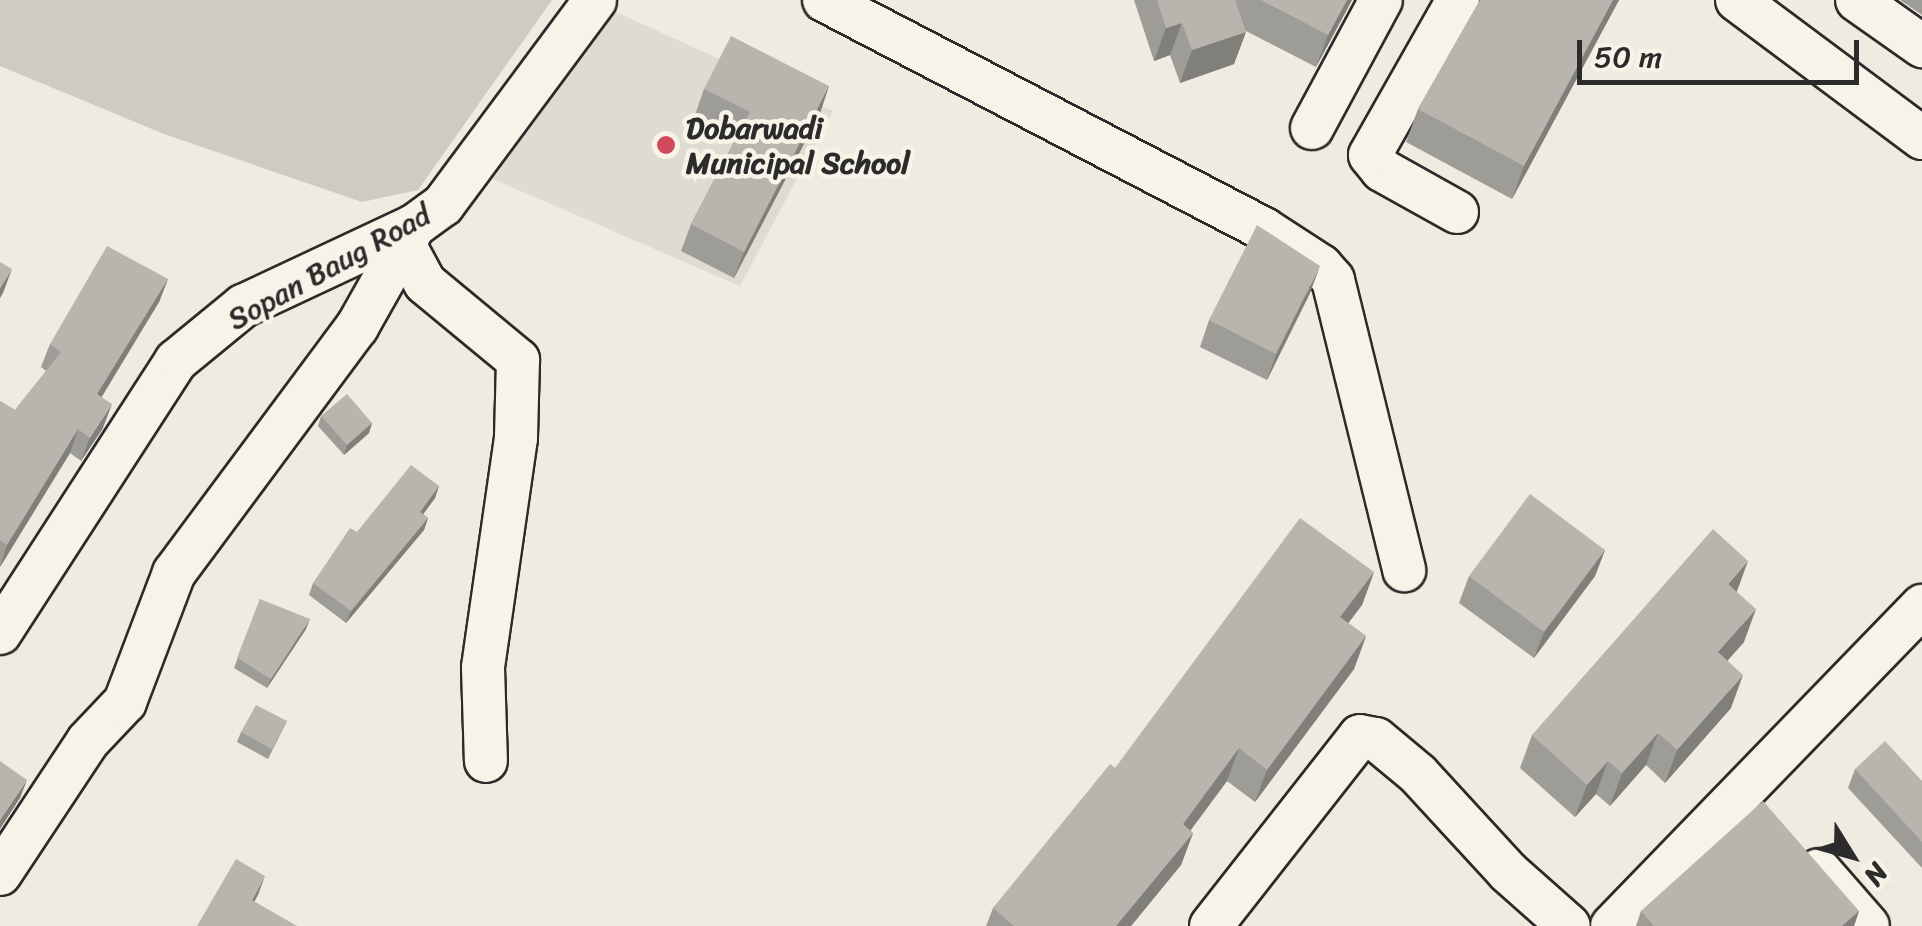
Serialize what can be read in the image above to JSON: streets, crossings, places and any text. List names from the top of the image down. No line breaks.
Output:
{"streets":{"street":["Sopan Baug Road"]},"places":["Dobarwadi Municipal School"],"scale_bar":"50 m","north":"bottom right"}
